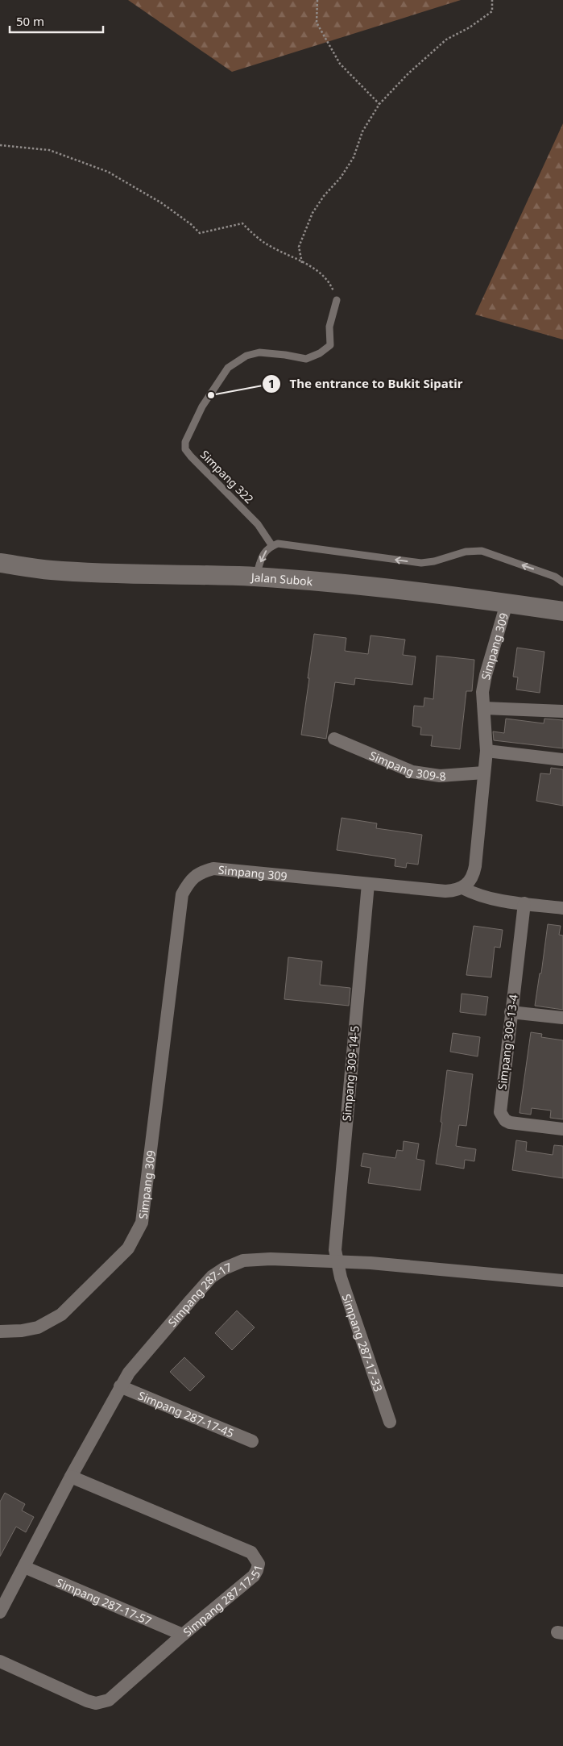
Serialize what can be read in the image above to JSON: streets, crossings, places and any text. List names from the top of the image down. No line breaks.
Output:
{"streets":{"main road":["Jalan Subok"],"street":["Simpang 309","Simpang 309-8","Simpang 309-13-4","Simpang 309-14-5","Simpang 287-17","Simpang 287-17-33","Simpang 287-17-45","Simpang 287-17-51","Simpang 287-17-57"],"lane":["Simpang 322"]},"crossings":[["Jalan Subok","Simpang 309"],["Simpang 309","Simpang 309-8"],["Simpang 309","Simpang 309-14-5"],["Simpang 309-14-5","Simpang 287-17"],["Simpang 309-14-5","Simpang 287-17-33"],["Simpang 287-17","Simpang 287-17-33"],["Simpang 287-17","Simpang 287-17-45"],["Simpang 287-17","Simpang 287-17-51"],["Simpang 287-17","Simpang 287-17-57"],["Simpang 287-17-51","Simpang 287-17-57"]],"places":["The entrance to Bukit Sipatir"],"scale_bar":"50 m"}
